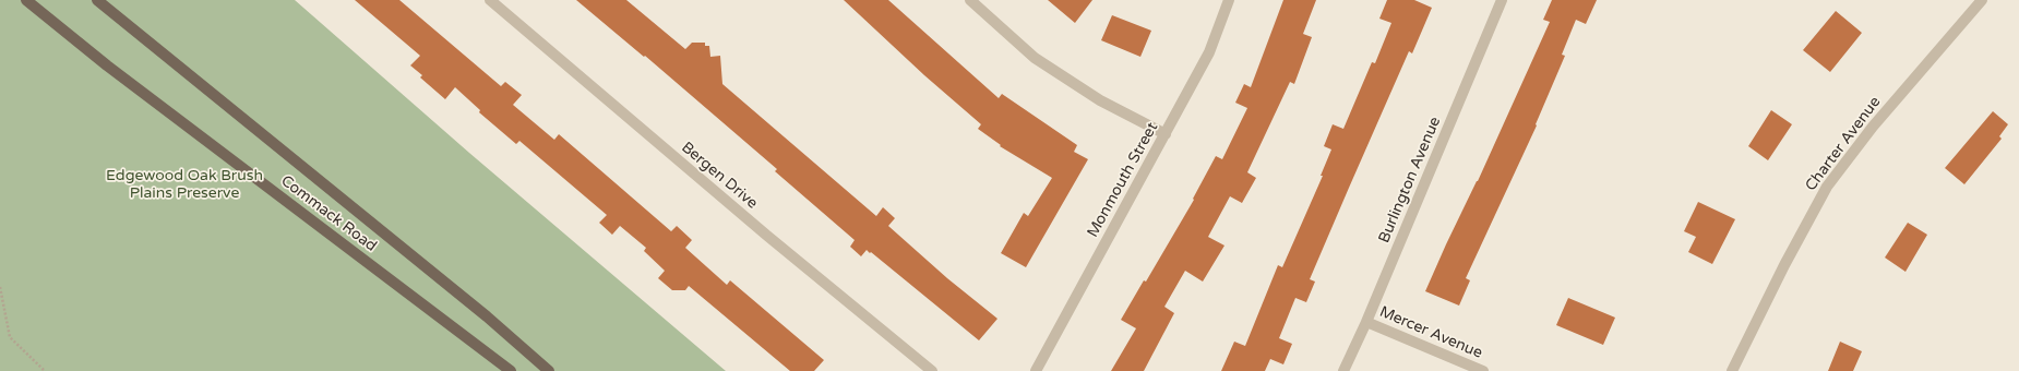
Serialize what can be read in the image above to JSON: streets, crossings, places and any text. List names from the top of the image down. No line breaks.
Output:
{"streets":{"main road":["Commack Road"],"street":["Charter Avenue","Bergen Drive","Monmouth Street","Burlington Avenue","Mercer Avenue"]},"crossings":[["Burlington Avenue","Mercer Avenue"]],"parks":["Edgewood Oak Brush Plains Preserve"]}
